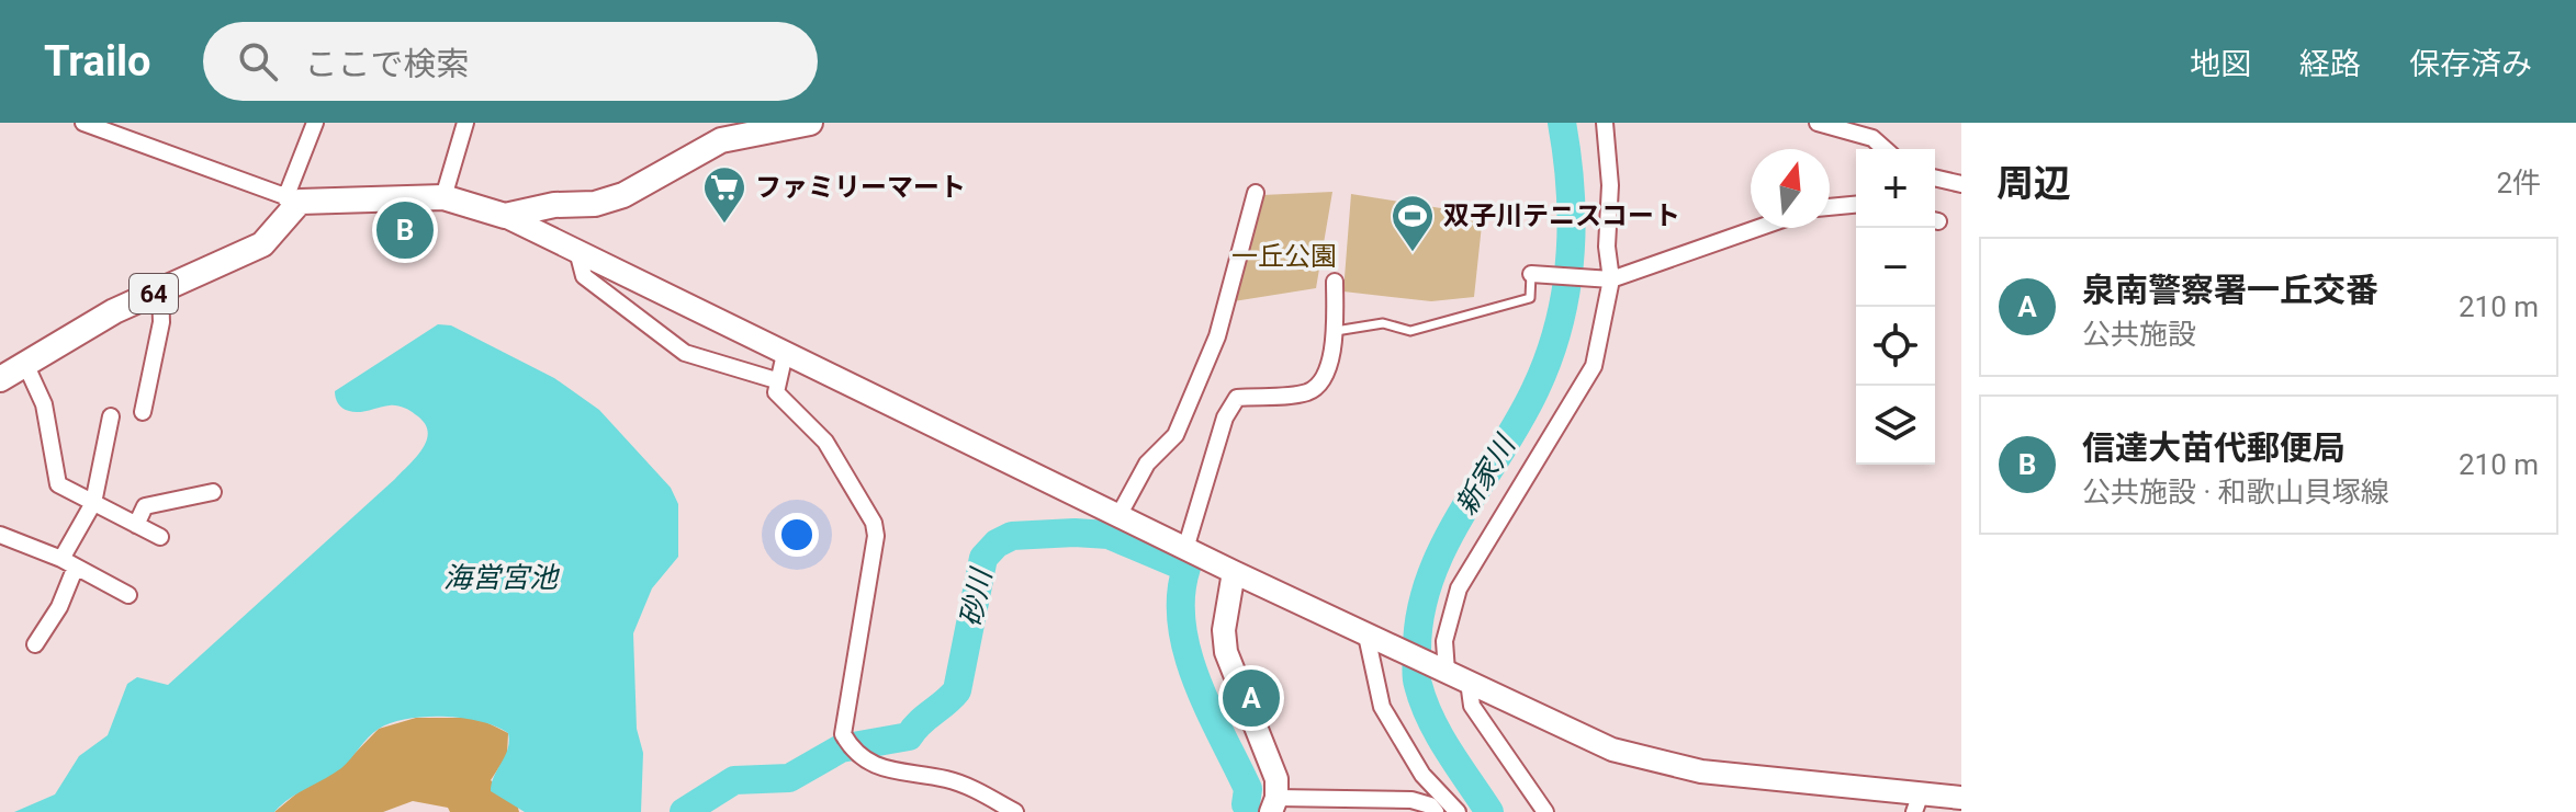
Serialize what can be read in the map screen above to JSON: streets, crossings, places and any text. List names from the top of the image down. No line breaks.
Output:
{"streets":{"main road":["64"]},"water":["新家川","海営宮池","砂川"],"parks":["一丘公園"],"places":{"supermarket":["ファミリーマート"],"sports":["双子川テニスコート"]},"north":"top","page":{"header":"Trailo","search":"ここで検索","nav":["地図","経路","保存済み"],"heading":["周辺","2件"],"map_buttons":["+","−"],"pins":["B","A"],"list":[{"mark":"A","name":"泉南警察署一丘交番","note":"公共施設","value":"210 m"},{"mark":"B","name":"信達大苗代郵便局","note":"公共施設 · 和歌山貝塚線","value":"210 m"}]}}
